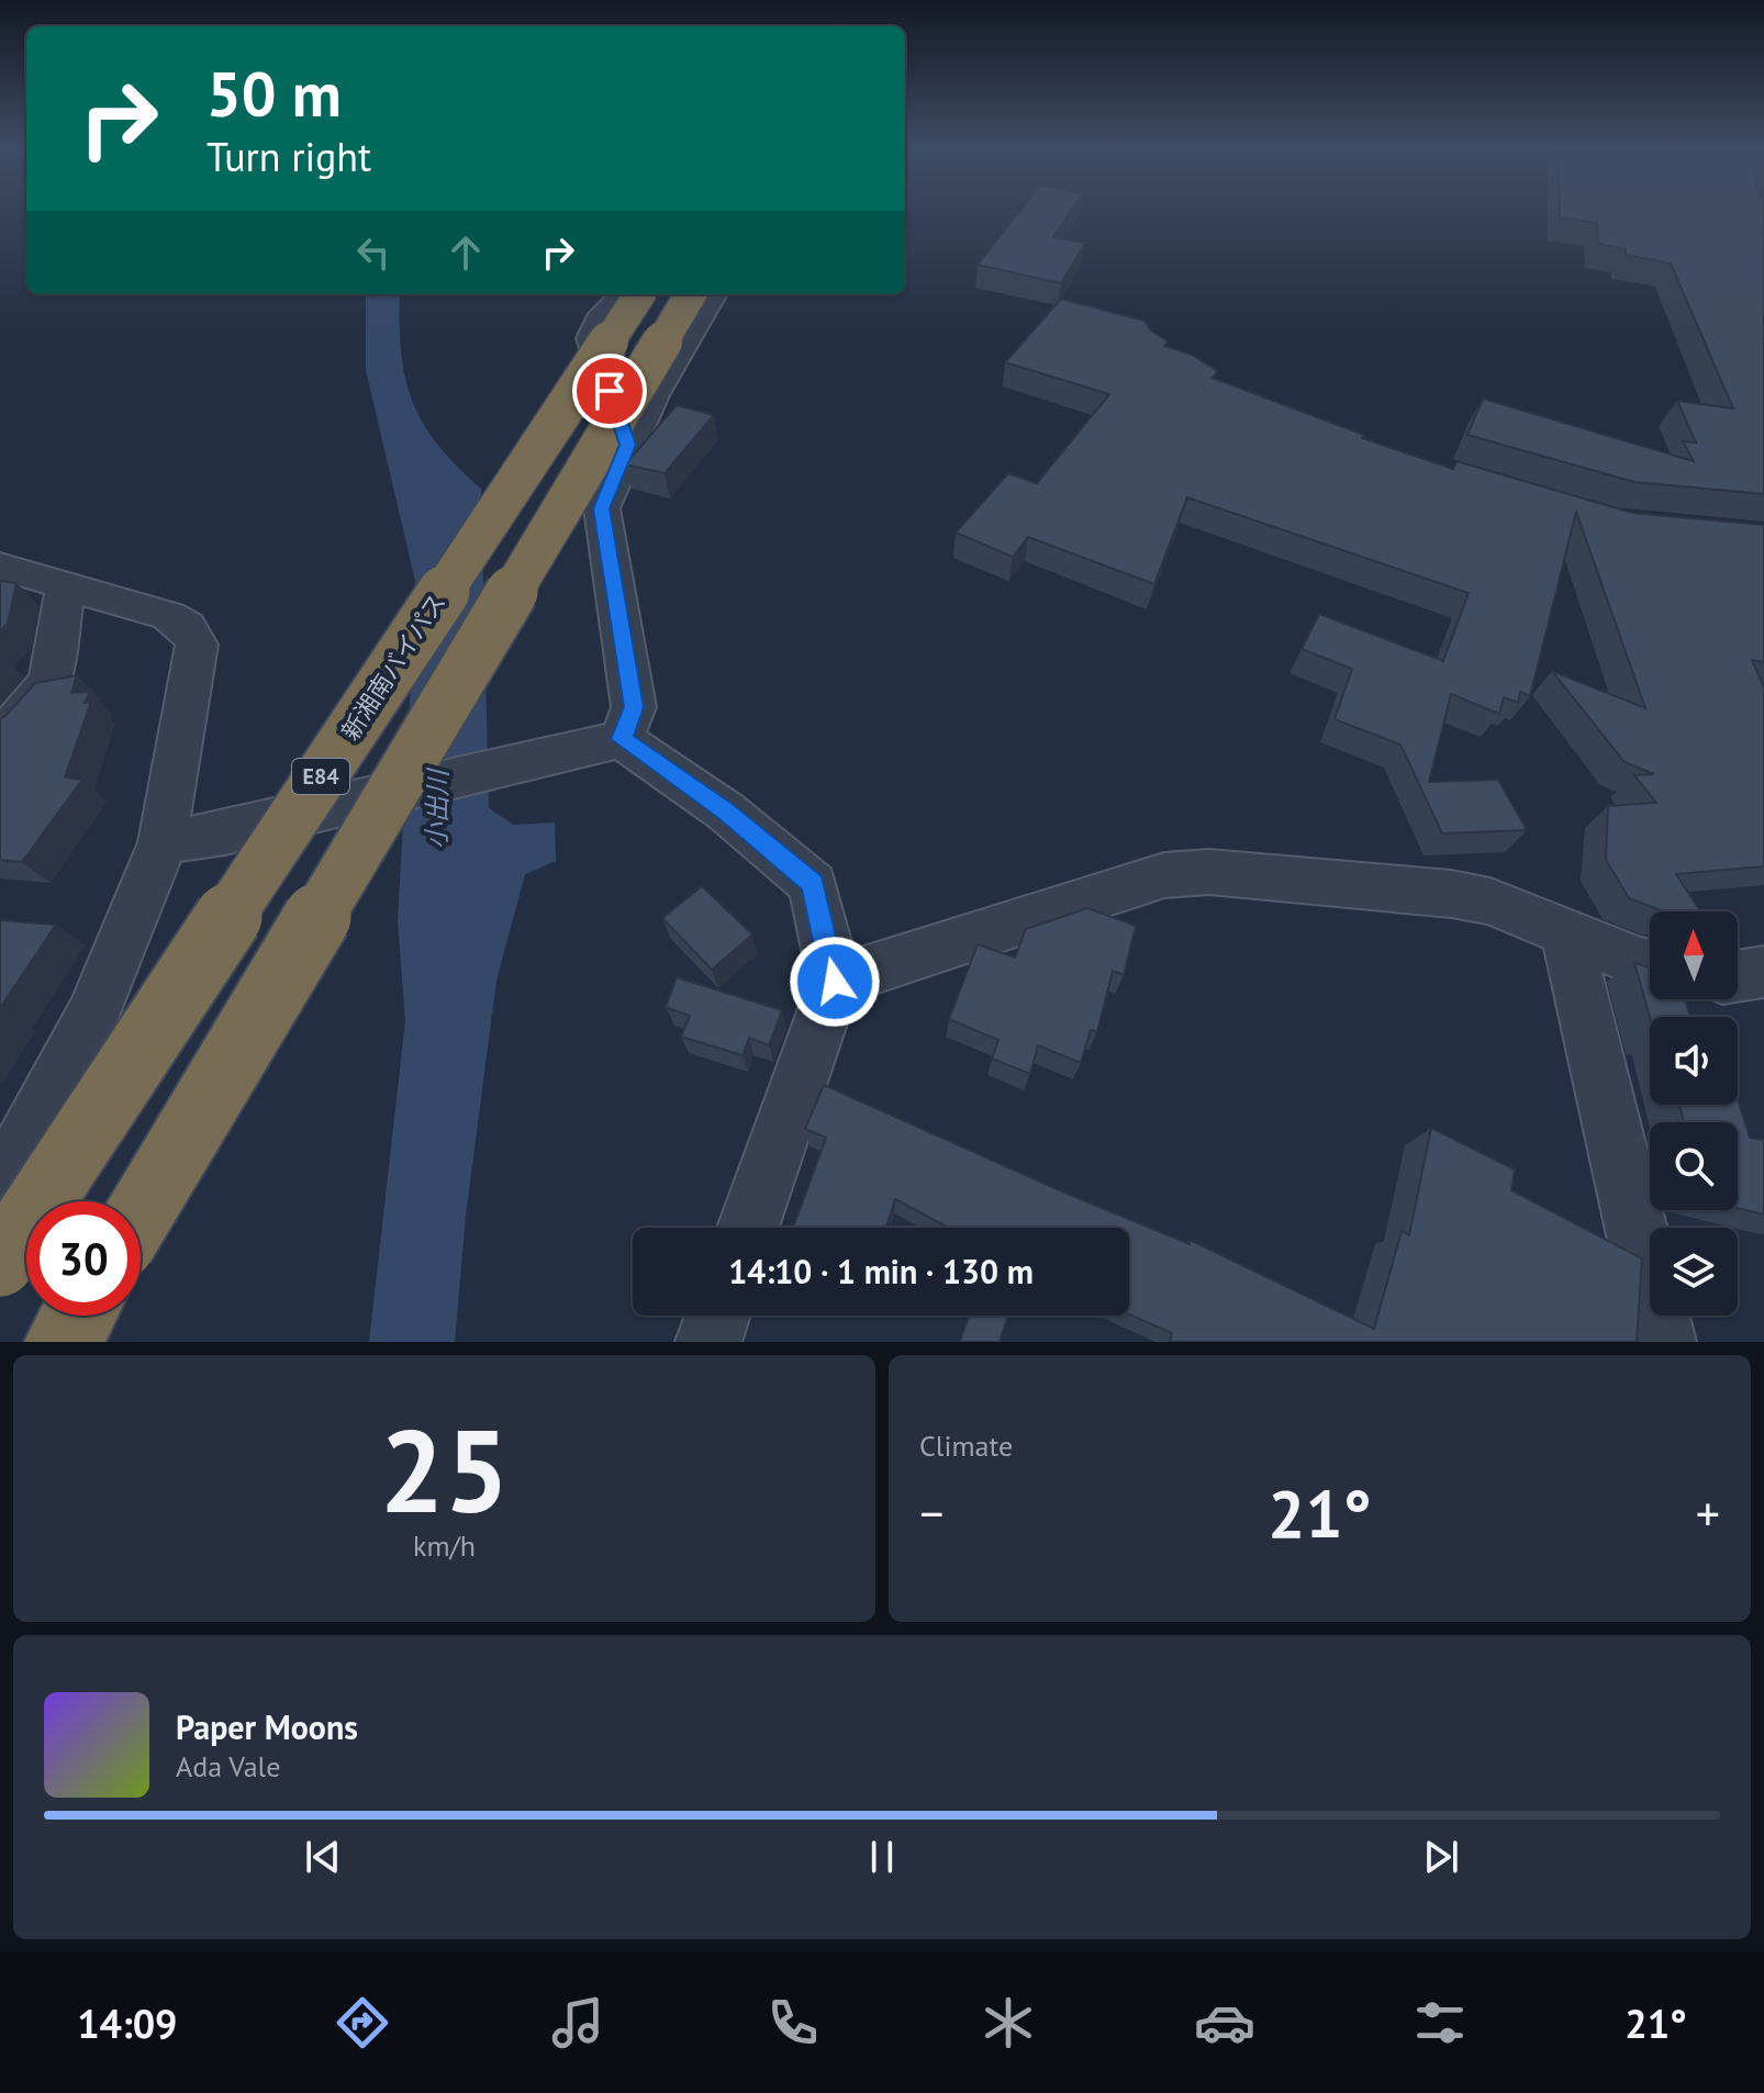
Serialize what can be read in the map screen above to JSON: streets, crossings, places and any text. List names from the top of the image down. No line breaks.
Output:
{"streets":{"highway":["新湘南バイパス","E84"]},"water":["小出川"],"north":"top","page":{"turn":["50 m","Turn right"],"limit":"30","trip":"14:10 · 1 min · 130 m","tile":[["25","km/h"],"Climate"],"heat":["−","21°","+"],"song":["Paper Moons","Ada Vale"],"tabs":["14:09","21°"]}}
